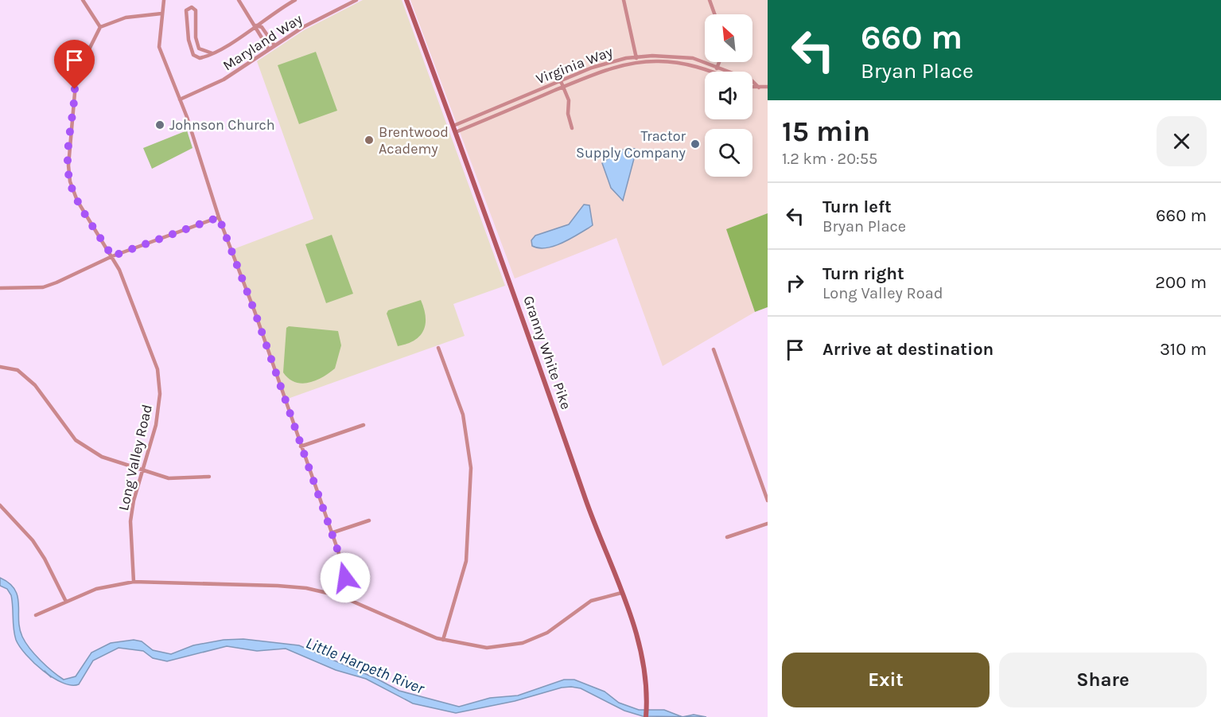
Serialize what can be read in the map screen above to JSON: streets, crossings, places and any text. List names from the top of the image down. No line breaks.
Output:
{"streets":{"main road":["Granny White Pike"],"street":["Maryland Way","Virginia Way","Long Valley Road"]},"crossings":[["Virginia Way","Granny White Pike"]],"water":["Little Harpeth River"],"places":["Johnson Church","Brentwood Academy","Tractor Supply Company"],"north":"top left","page":{"turn":["660 m","Bryan Place"],"heading":["15 min","1.2 km · 20:55"],"list":[{"name":"Turn left","note":"Bryan Place","value":"660 m"},{"name":"Turn right","note":"Long Valley Road","value":"200 m"},{"name":"Arrive at destination","value":"310 m"}],"buttons":["Exit","Share"]}}
